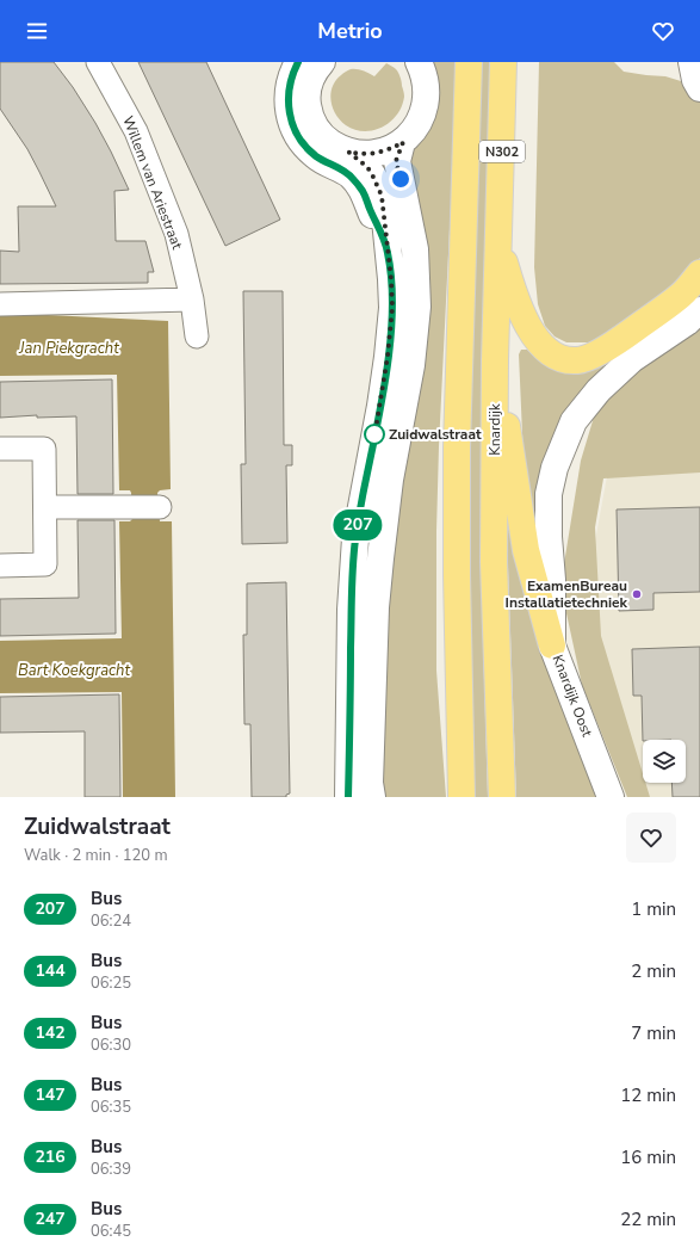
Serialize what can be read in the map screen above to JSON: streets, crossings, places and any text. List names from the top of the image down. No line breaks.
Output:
{"streets":{"main road":["N302","Knardijk"],"street":["Willem van Ariestraat","Knardijk Oost"]},"crossings":[["N302","Knardijk"],["N302","Knardijk Oost"]],"water":["Jan Piekgracht","Bart Koekgracht"],"places":["Zuidwalstraat","ExamenBureau Installatietechniek"],"lines":["bus line 207"],"page":{"header":"Metrio","on_map":"207","heading":["Zuidwalstraat","Walk · 2 min · 120 m"],"list":[{"mark":"207","name":"Bus","note":"06:24","value":"1 min"},{"mark":"144","name":"Bus","note":"06:25","value":"2 min"},{"mark":"142","name":"Bus","note":"06:30","value":"7 min"},{"mark":"147","name":"Bus","note":"06:35","value":"12 min"},{"mark":"216","name":"Bus","note":"06:39","value":"16 min"},{"mark":"247","name":"Bus","note":"06:45","value":"22 min"}]}}
